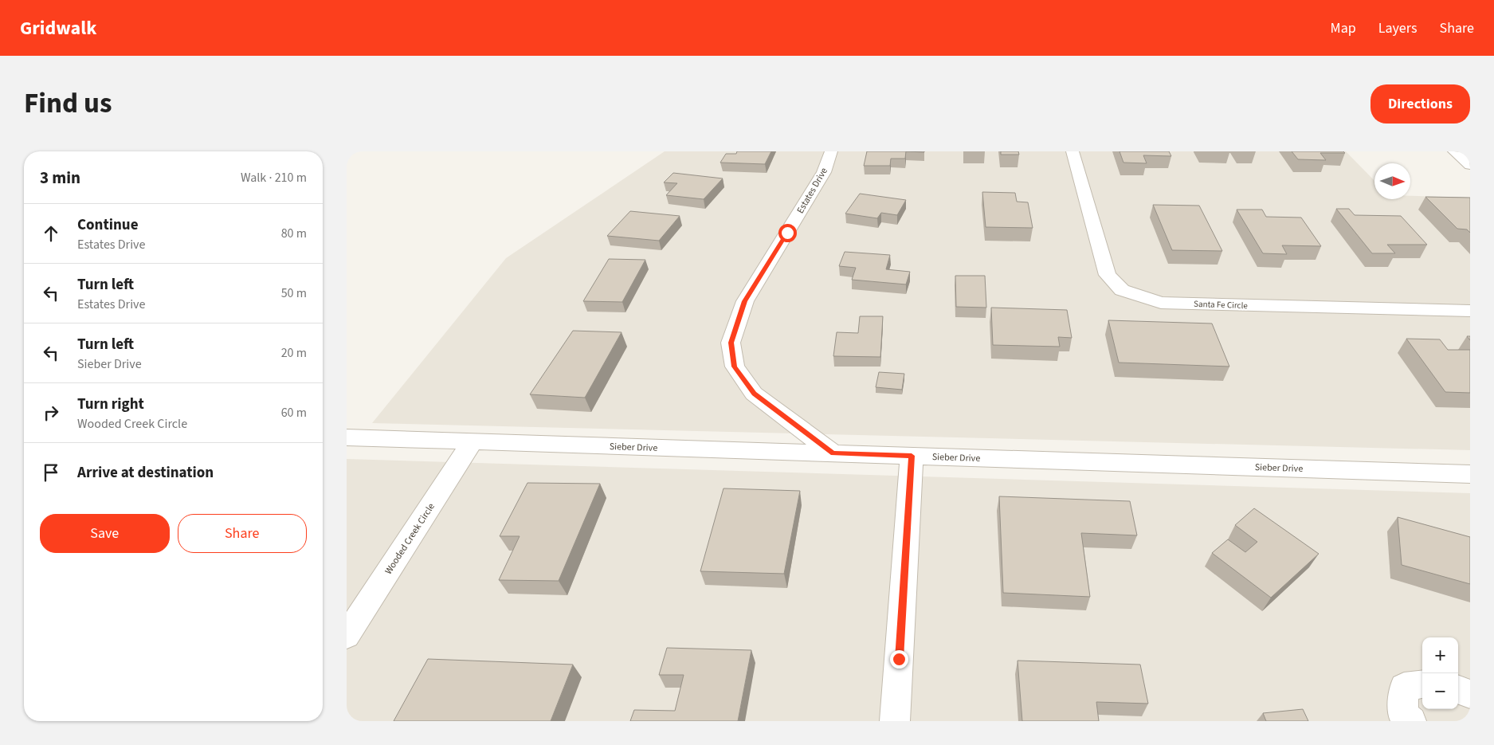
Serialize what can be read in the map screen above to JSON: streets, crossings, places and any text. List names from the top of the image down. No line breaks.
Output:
{"streets":{"street":["Estates Drive","Santa Fe Circle","Sieber Drive","Wooded Creek Circle"]},"crossings":[["Estates Drive","Sieber Drive"],["Sieber Drive","Wooded Creek Circle"]],"north":"right","page":{"header":"Gridwalk","nav":["Map","Layers","Share"],"title":"Find us","buttons":["Directions",["Save","Share"]],"heading":["3 min","Walk · 210 m"],"list":[["Continue","Estates Drive","80 m"],["Turn left","Estates Drive","50 m"],["Turn left","Sieber Drive","20 m"],["Turn right","Wooded Creek Circle","60 m"],"Arrive at destination"],"map_buttons":["+","−"]}}
